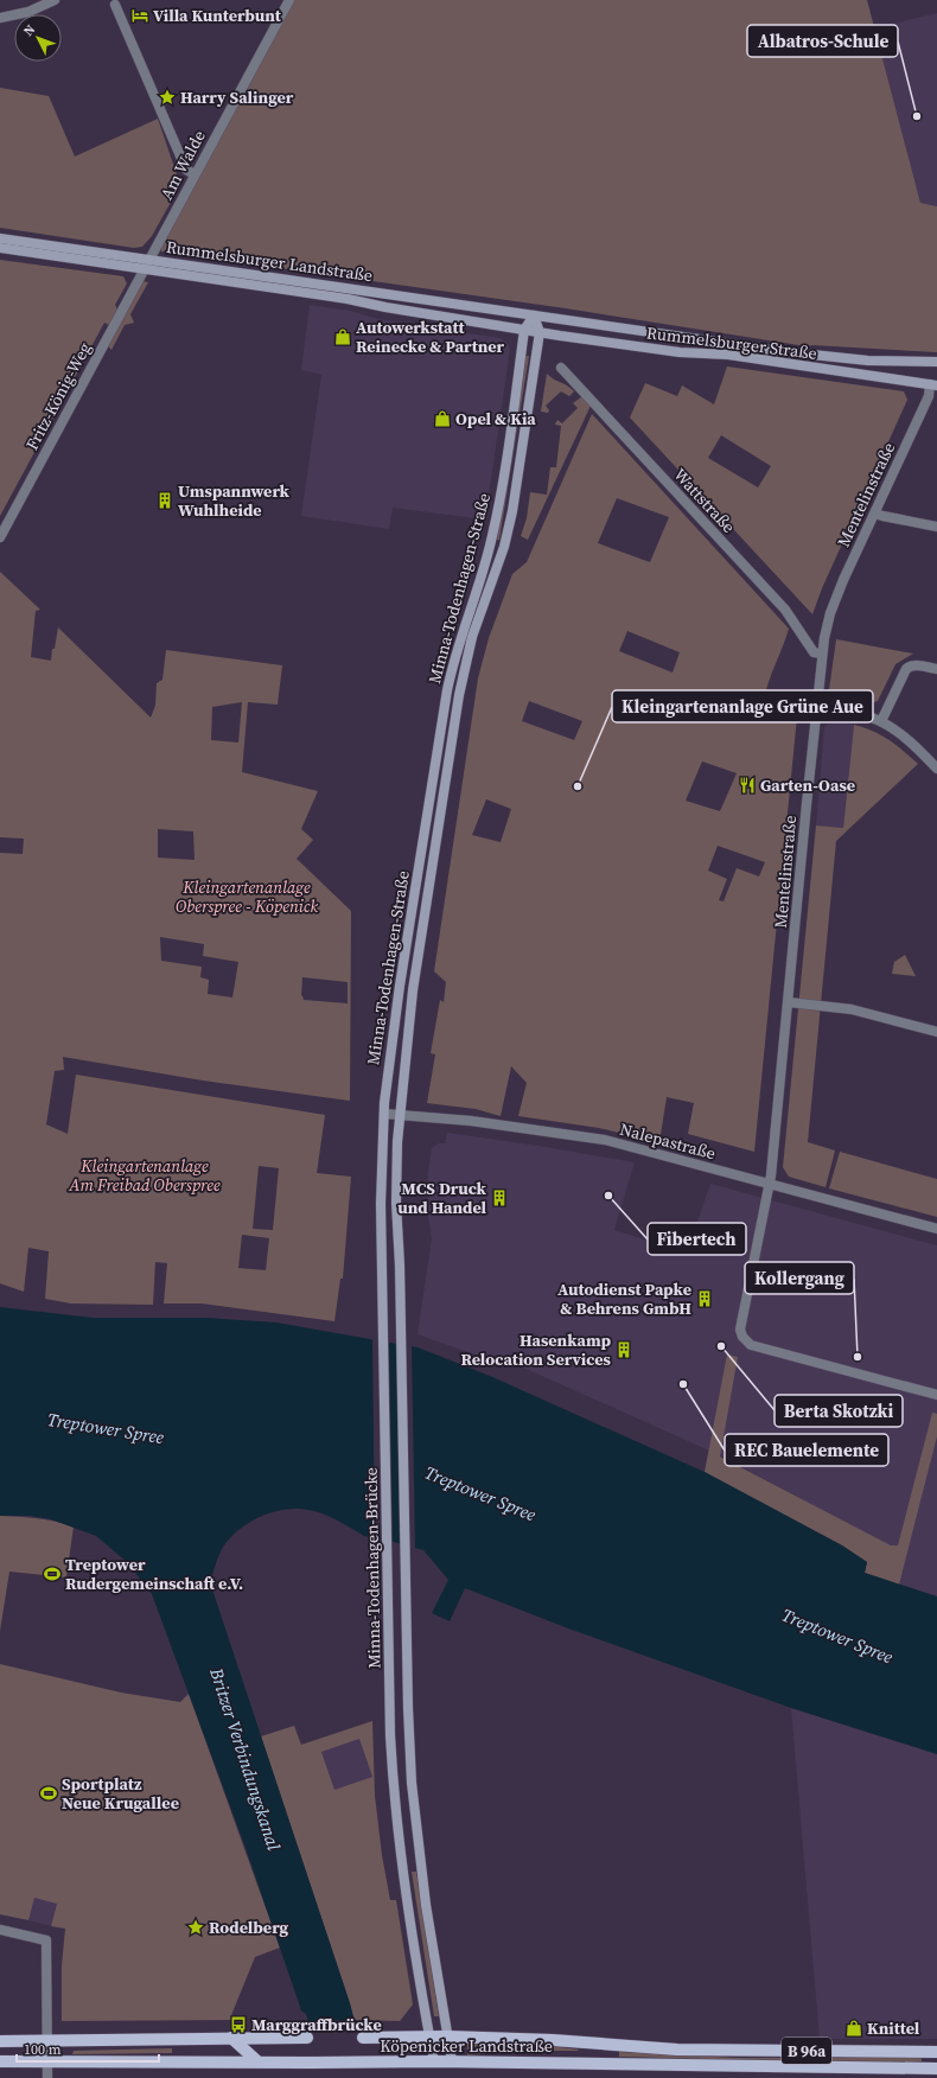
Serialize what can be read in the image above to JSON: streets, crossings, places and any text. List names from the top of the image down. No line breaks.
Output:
{"streets":{"main road":["Rummelsburger Landstraße","Rummelsburger Straße","Minna-Todenhagen-Straße","Minna-Todenhagen-Brücke","Köpenicker Landstraße","B 96a"],"street":["Am Walde","Fritz-König-Weg","Mentelinstraße","Wattstraße","Nalepastraße"]},"crossings":[["Am Walde","Rummelsburger Landstraße"],["Am Walde","Fritz-König-Weg"],["Rummelsburger Landstraße","Rummelsburger Straße"],["Rummelsburger Landstraße","Fritz-König-Weg"],["Rummelsburger Landstraße","Minna-Todenhagen-Straße"],["Rummelsburger Straße","Mentelinstraße"],["Rummelsburger Straße","Minna-Todenhagen-Straße"],["Mentelinstraße","Wattstraße"],["Mentelinstraße","Nalepastraße"],["Minna-Todenhagen-Straße","Nalepastraße"],["Minna-Todenhagen-Straße","Minna-Todenhagen-Brücke"],["Minna-Todenhagen-Brücke","Köpenicker Landstraße"]],"water":["Treptower Spree","Britzer Verbindungskanal"],"parks":["Kleingartenanlage Oberspree - Köpenick","Kleingartenanlage Am Freibad Oberspree"],"places":{"hotel":["Villa Kunterbunt"],"place":["Harry Salinger","Rodelberg"],"other":["Albatros-Schule","Kleingartenanlage Grüne Aue","Fibertech","Berta Skotzki","Kollergang","REC Bauelemente"],"shop":["Autowerkstatt Reinecke & Partner","Opel & Kia","Knittel"],"building":["Umspannwerk Wuhlheide","MCS Druck und Handel","Autodienst Papke & Behrens GmbH","Hasenkamp Relocation Services"],"restaurant":["Garten-Oase"],"sports":["Treptower Rudergemeinschaft e.V.","Sportplatz Neue Krugallee"],"bus stop":["Marggraffbrücke"]},"scale_bar":"100 m","north":"top left"}
